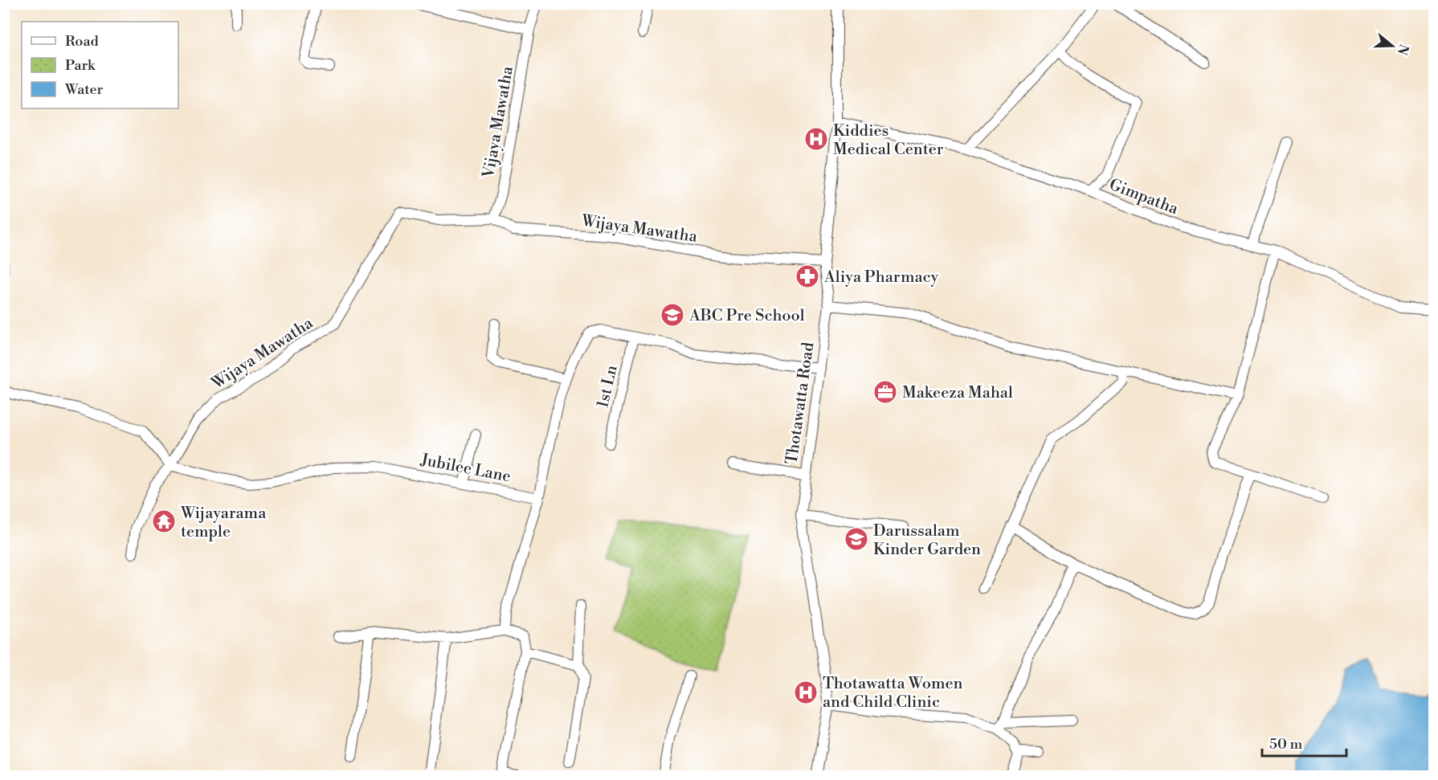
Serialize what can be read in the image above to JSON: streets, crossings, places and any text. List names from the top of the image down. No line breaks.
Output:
{"streets":{"street":["Vijaya Mawatha","Gimpatha","Wijaya Mawatha","1st Ln","Thotawatta Road","Jubilee Lane"]},"crossings":[["Vijaya Mawatha","Wijaya Mawatha"],["Gimpatha","Thotawatta Road"],["Wijaya Mawatha","Thotawatta Road"],["Wijaya Mawatha","Jubilee Lane"]],"places":{"hospital":["Kiddies Medical Center","Thotawatta Women and Child Clinic"],"pharmacy":["Aliya Pharmacy"],"school or university":["ABC Pre School","Darussalam Kinder Garden"],"office":["Makeeza Mahal"],"temple":["Wijayarama temple"]},"legend":["Road","Park","Water"],"scale_bar":"50 m","north":"right"}
